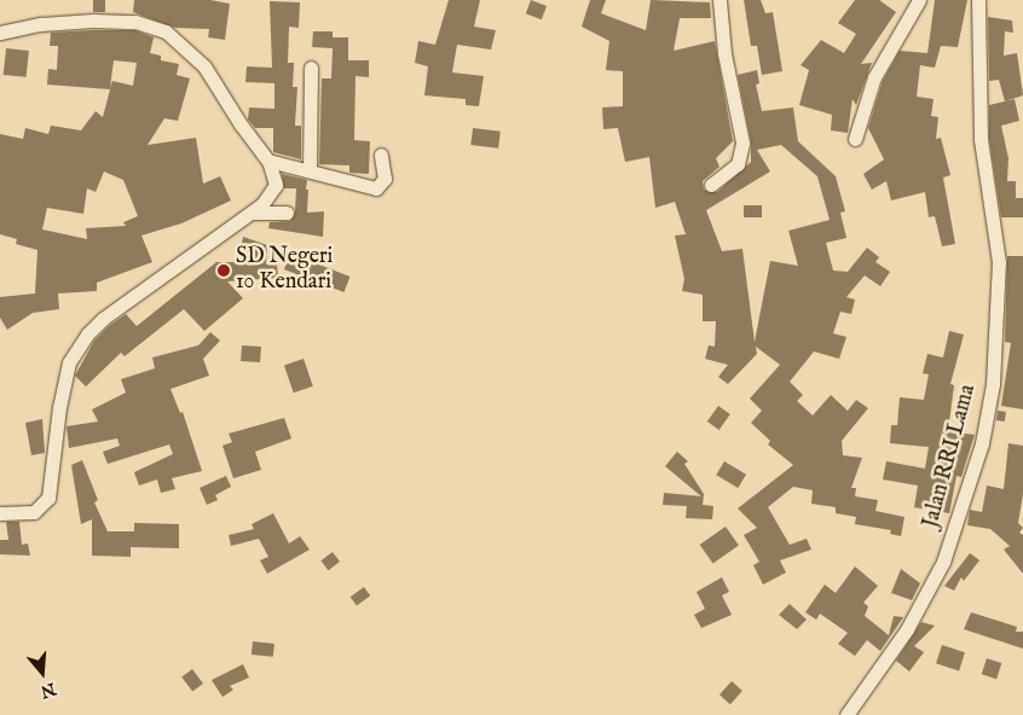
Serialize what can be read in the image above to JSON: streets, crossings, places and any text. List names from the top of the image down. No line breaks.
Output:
{"streets":{"street":["Jalan RRI Lama"]},"places":["SD Negeri 10 Kendari"],"north":"bottom"}
